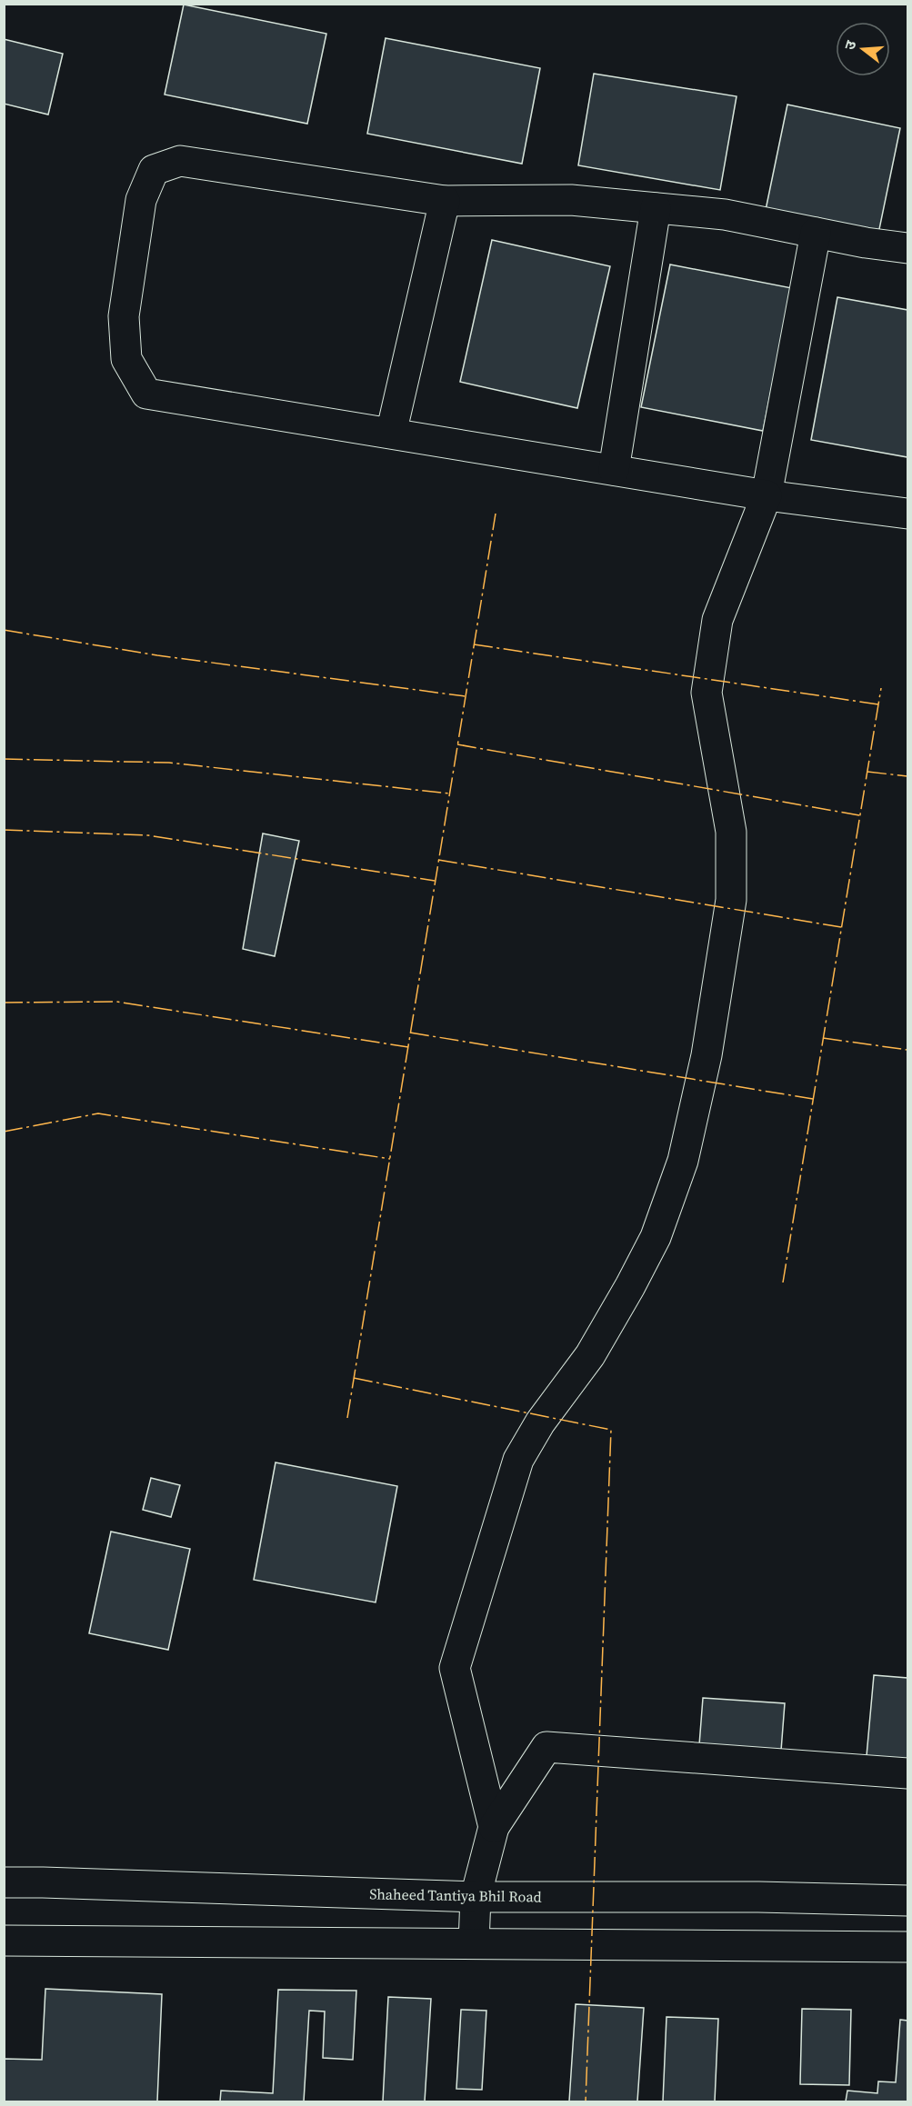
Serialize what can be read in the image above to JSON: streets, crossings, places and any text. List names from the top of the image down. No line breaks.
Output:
{"streets":{"main road":["Shaheed Tantiya Bhil Road"]},"north":"left"}
